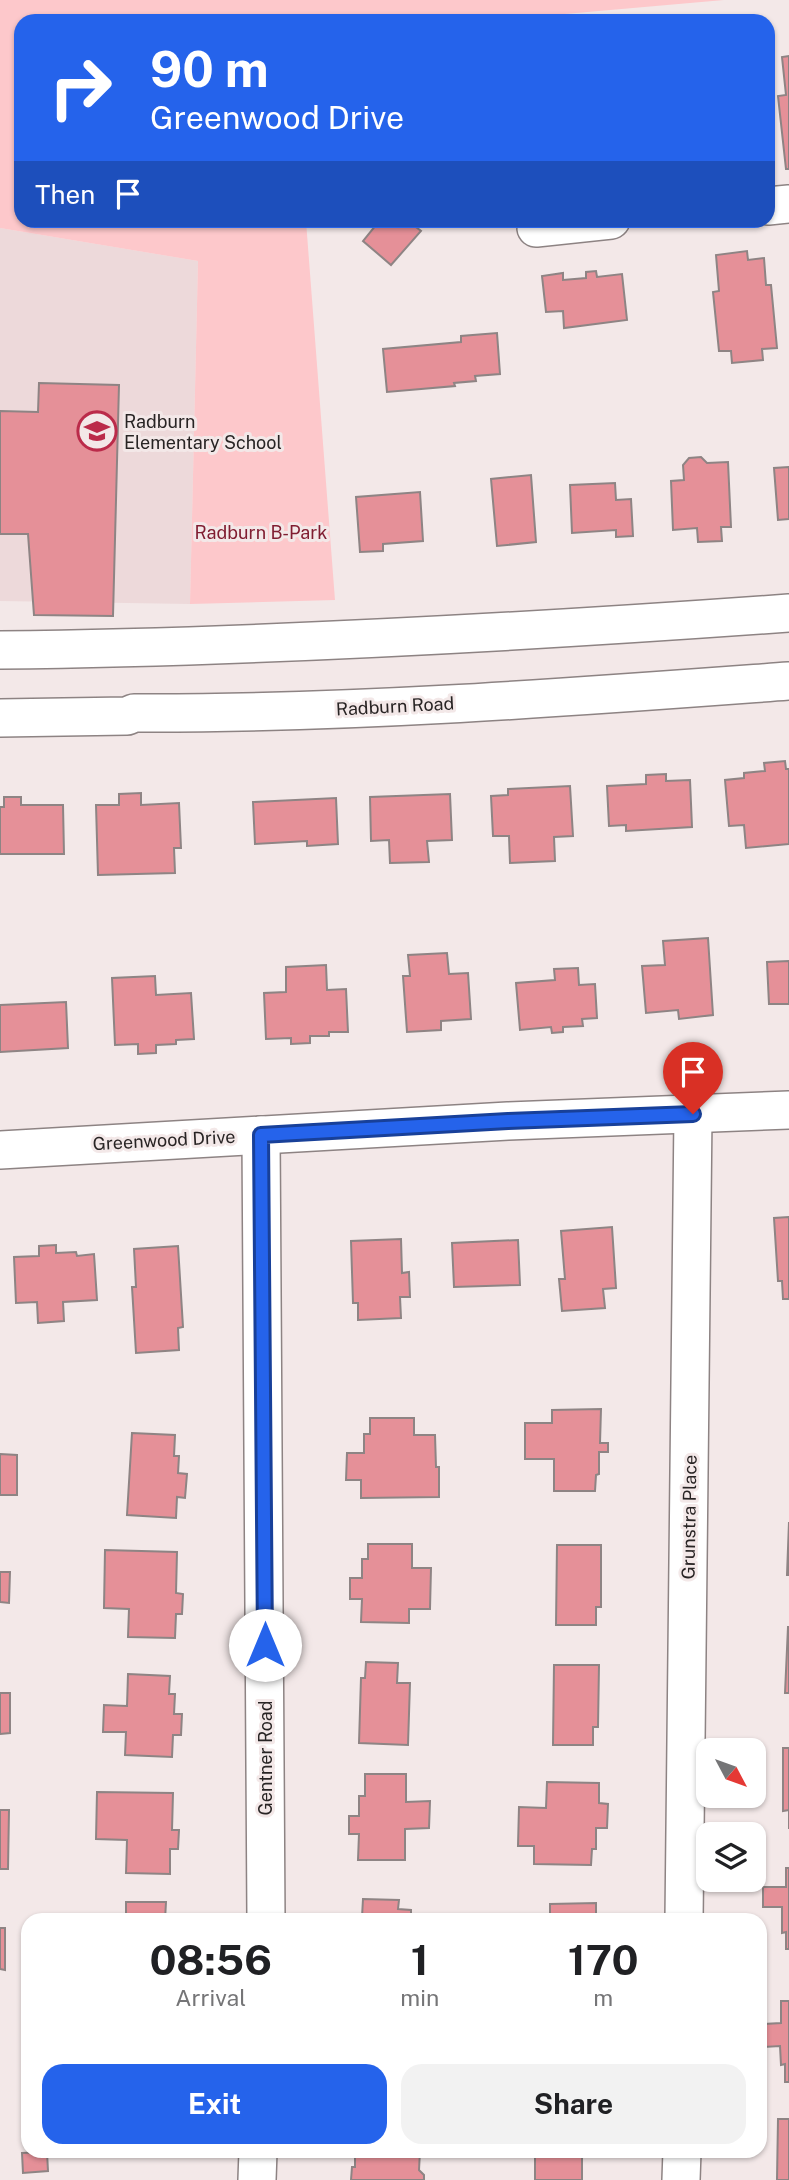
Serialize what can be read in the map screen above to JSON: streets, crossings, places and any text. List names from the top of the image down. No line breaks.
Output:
{"streets":{"street":["Radburn Road","Greenwood Drive","Grunstra Place","Gentner Road"]},"crossings":[["Greenwood Drive","Grunstra Place"],["Greenwood Drive","Gentner Road"]],"parks":["Radburn B-Park"],"places":{"school or university":["Radburn Elementary School"]},"north":"bottom right","page":{"turn":["90 m","Greenwood Drive"],"then":"Then","eta":["08:56","Arrival","1","min","170","m"],"buttons":["Exit","Share"]}}
